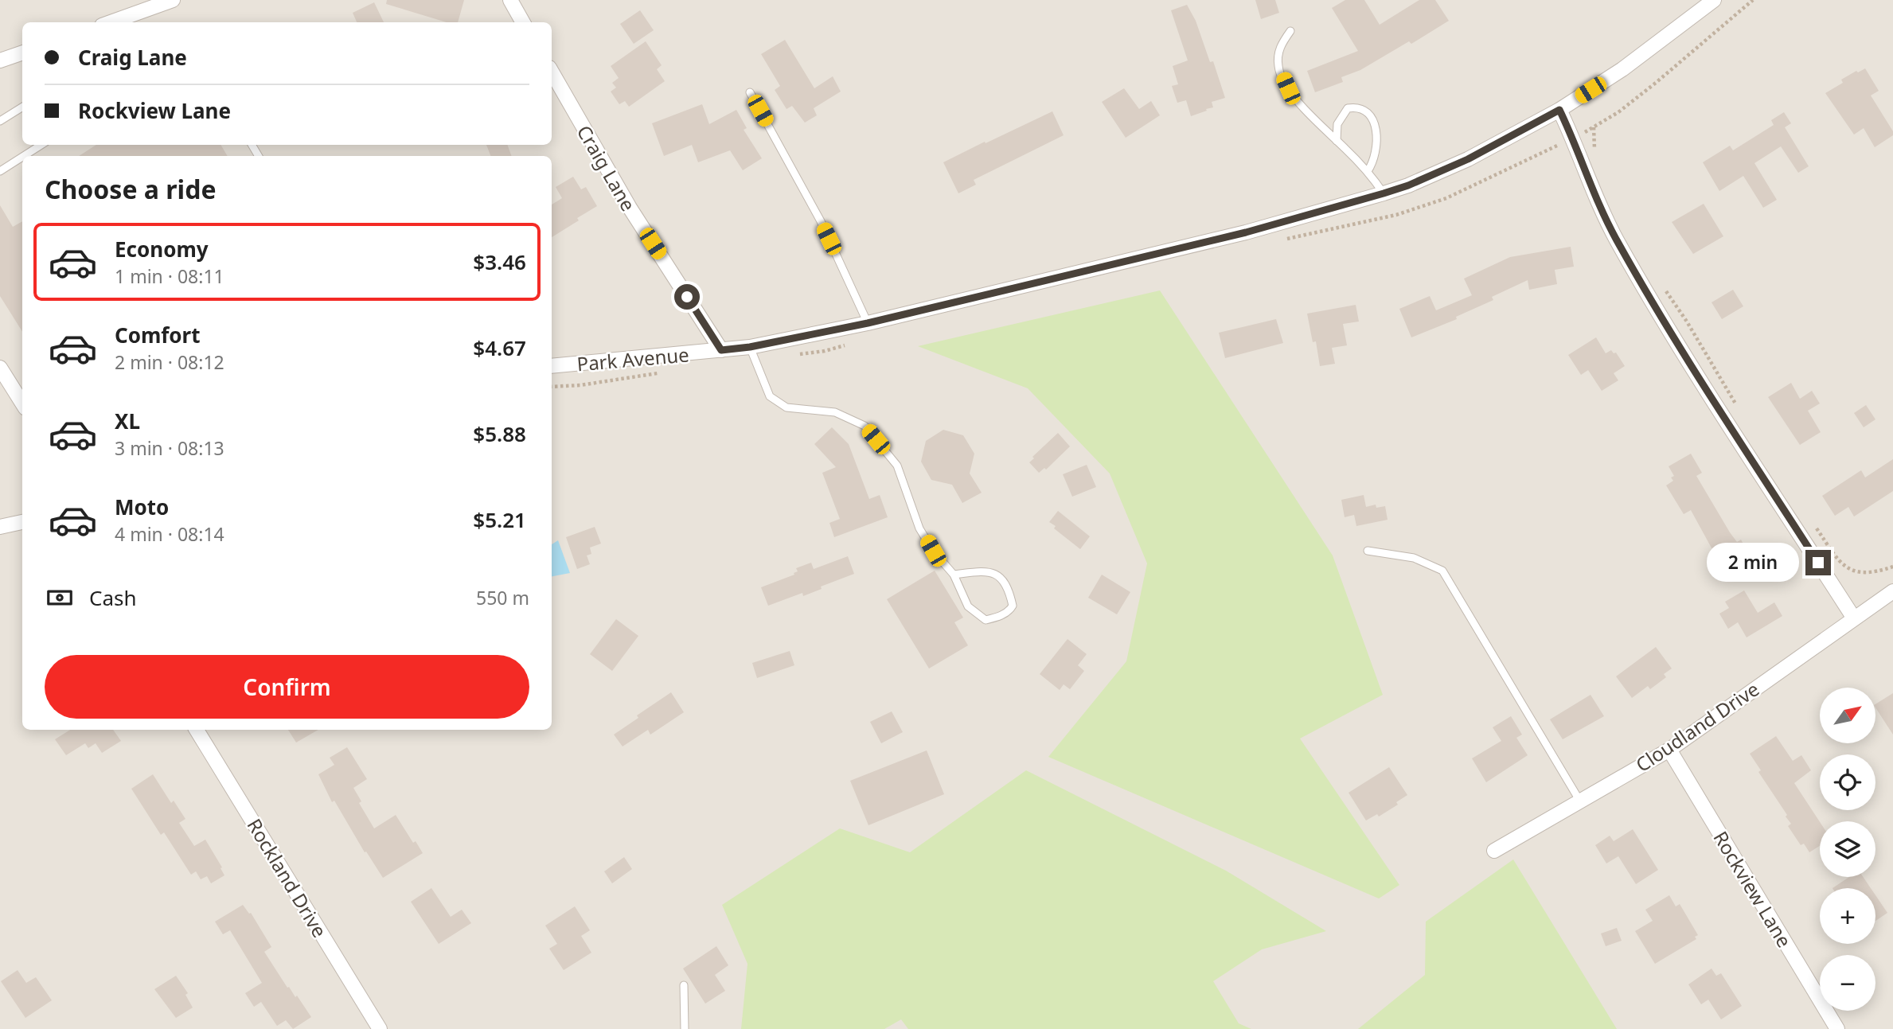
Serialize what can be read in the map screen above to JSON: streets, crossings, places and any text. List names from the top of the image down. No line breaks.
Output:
{"streets":{"street":["Craig Lane","Park Avenue","Cloudland Drive","Rockland Drive","Rockview Lane"]},"crossings":[["Craig Lane","Park Avenue"],["Cloudland Drive","Rockview Lane"]],"north":"top right","page":{"banner":["Craig Lane","Rockview Lane"],"heading":"Choose a ride","list":[{"name":"Economy","note":"1 min · 08:11","value":"$3.46"},{"name":"Comfort","note":"2 min · 08:12","value":"$4.67"},{"name":"XL","note":"3 min · 08:13","value":"$5.88"},{"name":"Moto","note":"4 min · 08:14","value":"$5.21"}],"bubble":"2 min","pay":["Cash","550 m"],"buttons":"Confirm","map_buttons":["+","−"]}}
